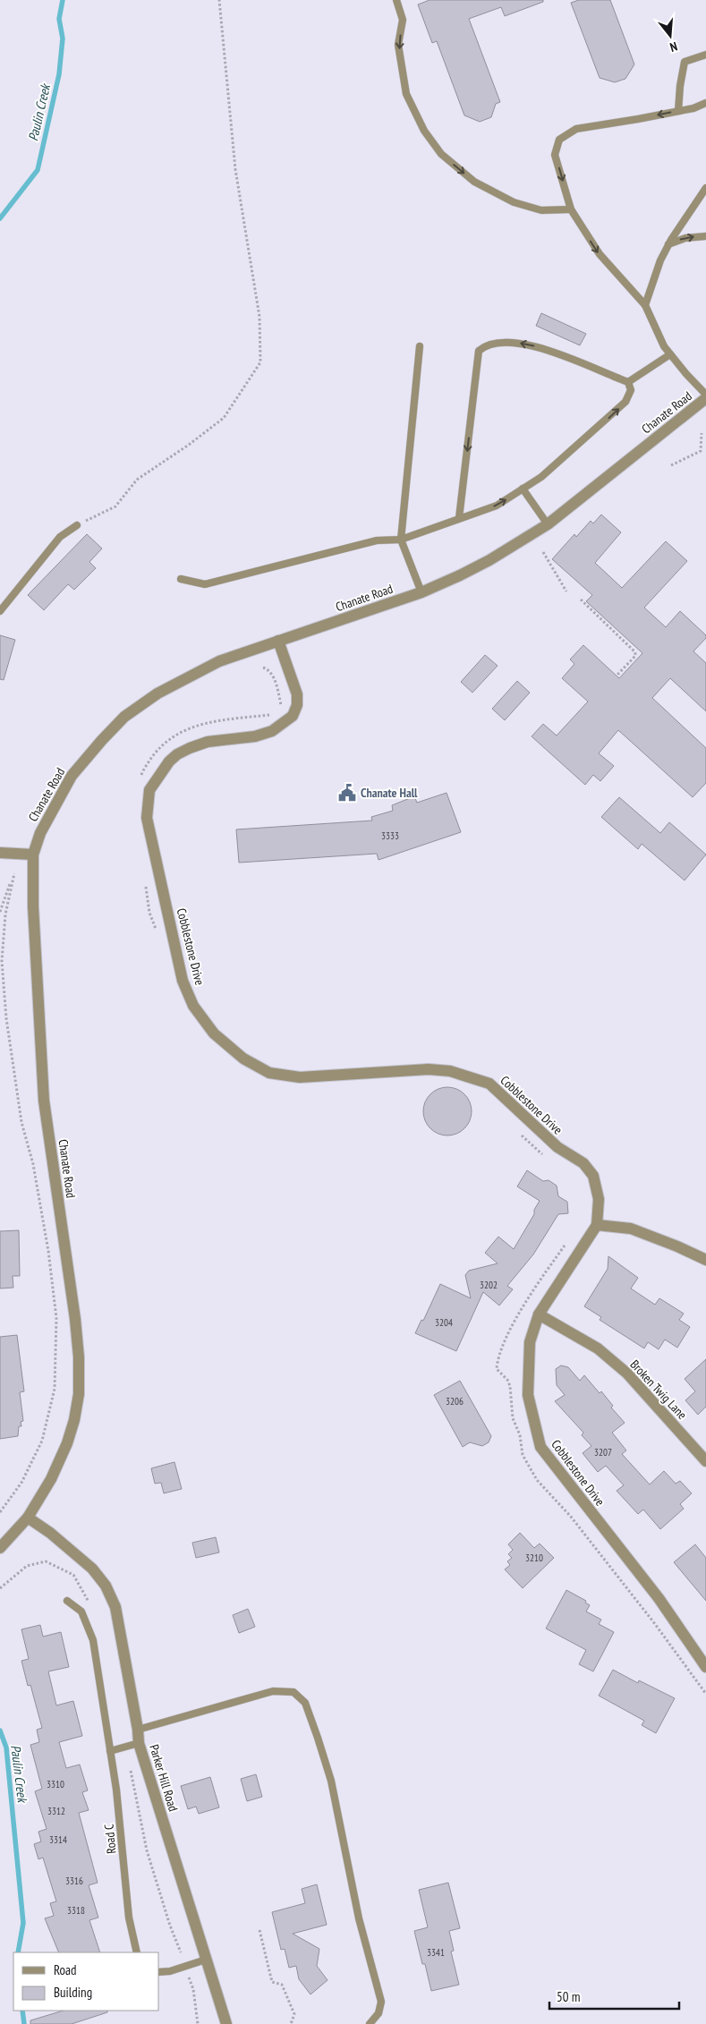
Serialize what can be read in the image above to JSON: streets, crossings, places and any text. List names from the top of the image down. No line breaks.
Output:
{"streets":{"street":["Chanate Road","Cobblestone Drive","Broken Twig Lane","Parker Hill Road"],"lane":["Road C"]},"crossings":[["Chanate Road","Cobblestone Drive"],["Chanate Road","Parker Hill Road"],["Cobblestone Drive","Broken Twig Lane"]],"water":["Paulin Creek"],"places":{"public building":["Chanate Hall"]},"house_numbers":["3333","3202","3204","3206","3207","3210","3310","3312","3314","3316","3318","3341"],"legend":["Road","Building"],"scale_bar":"50 m","north":"bottom"}
